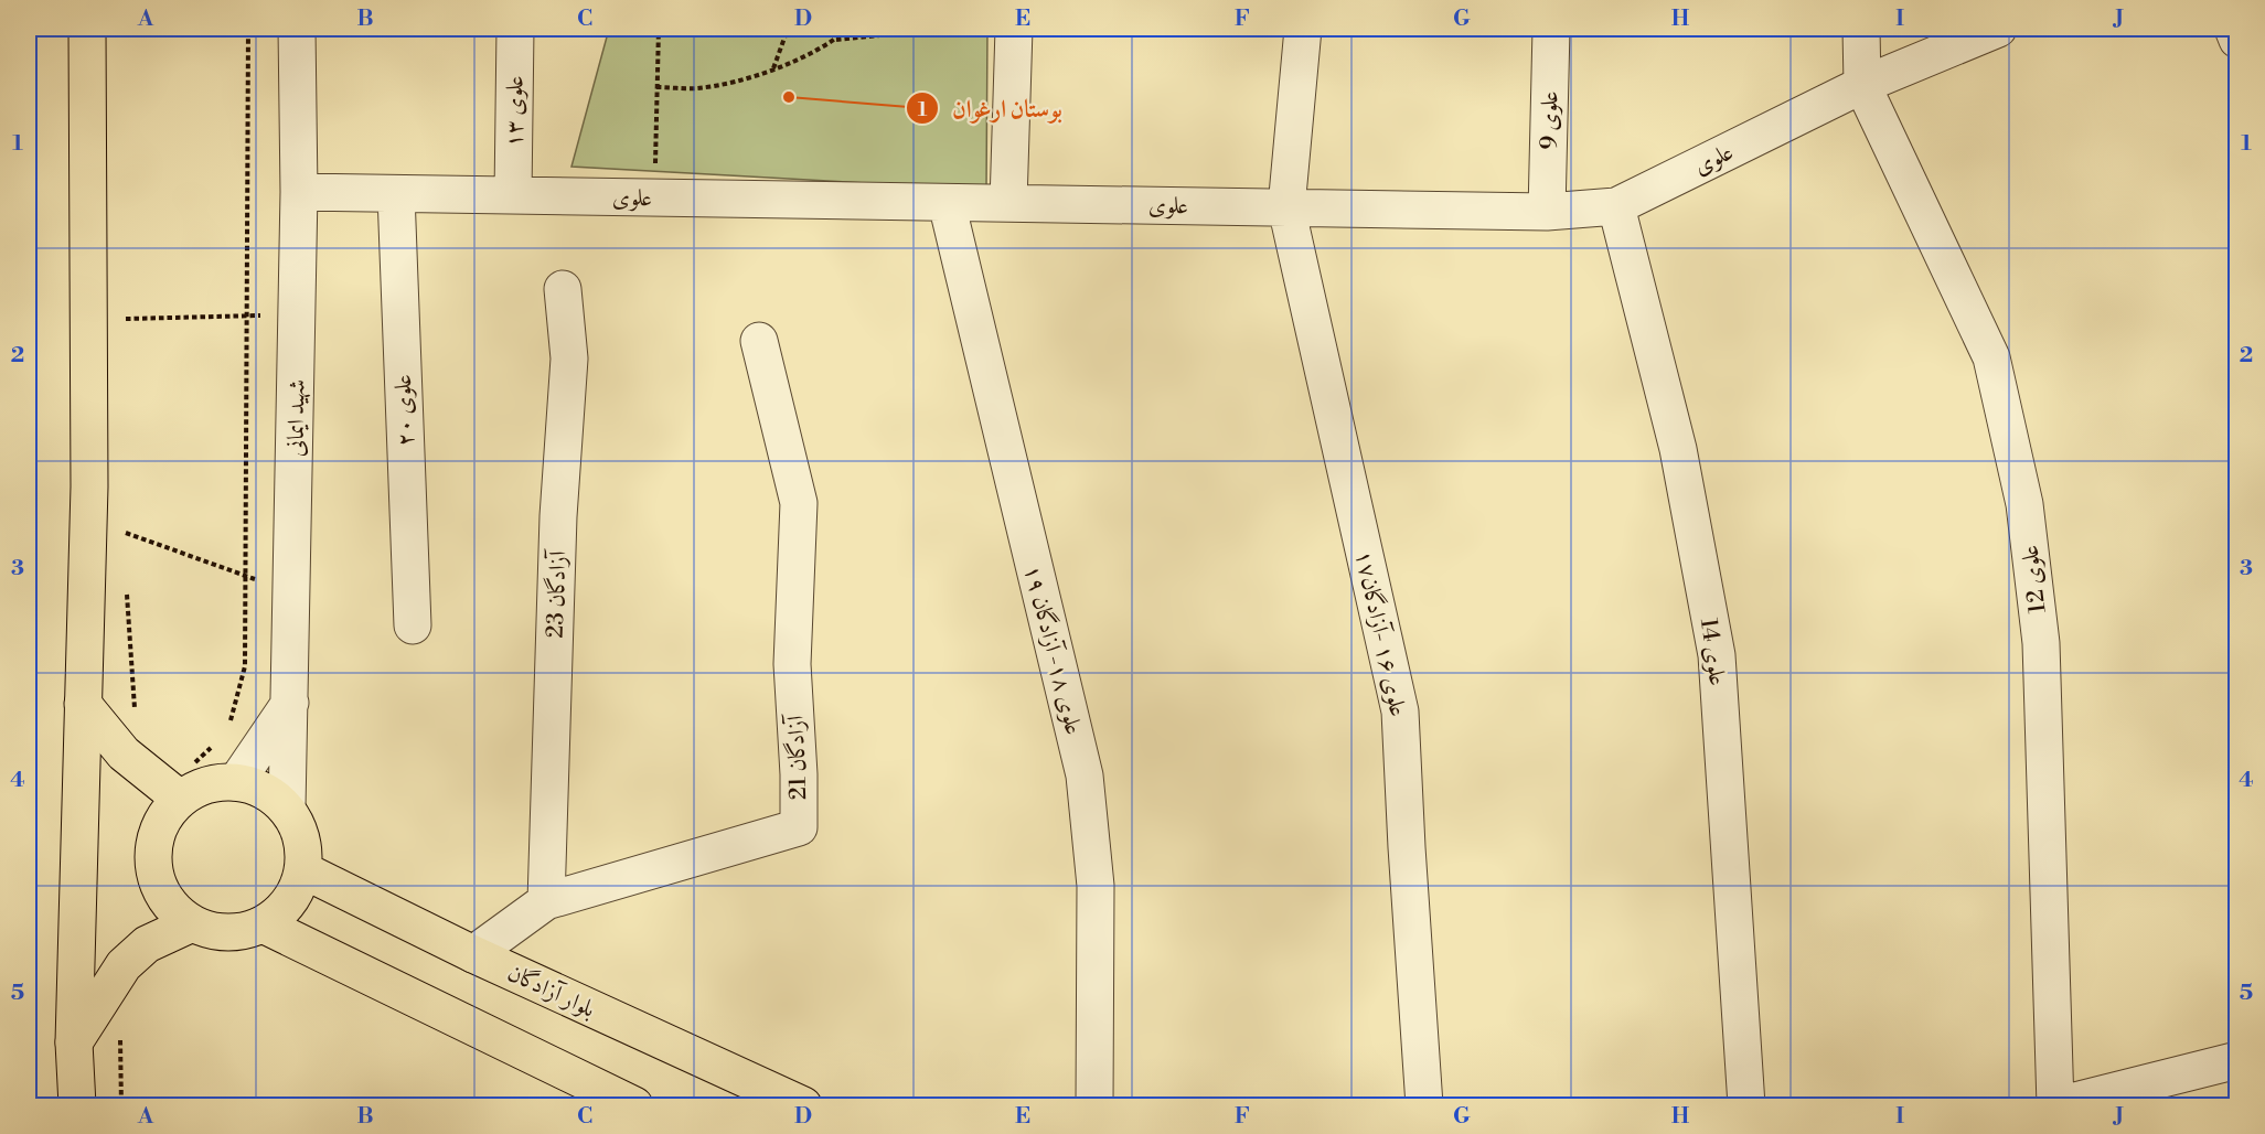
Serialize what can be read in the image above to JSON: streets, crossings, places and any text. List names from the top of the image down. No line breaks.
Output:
{"streets":{"main road":["بلوار آزادگان"],"street":["علوی ۱۳","علوی 9","علوی","علوی ۲۰","شهید ایمانی","علوی 12","آزادگان 23","علوی ۱۶ -آزادگان۱۷","علوی ۱٨- آزادگان ۱۹","علوی 14","آزادگان 21"]},"crossings":[["علوی ۱۳","علوی"],["علوی 9","علوی"],["علوی","علوی ۲۰"],["علوی","شهید ایمانی"],["علوی","علوی 12"],["علوی","علوی ۱۶ -آزادگان۱۷"],["علوی","علوی ۱٨- آزادگان ۱۹"],["علوی","علوی 14"],["شهید ایمانی","بلوار آزادگان"],["آزادگان 23","آزادگان 21"],["آزادگان 21","بلوار آزادگان"]],"places":["بوستان ارغوان"],"grid":{"columns":["A","B","C","D","E","F","G","H","I","J"],"rows":["1","2","3","4","5"]}}
